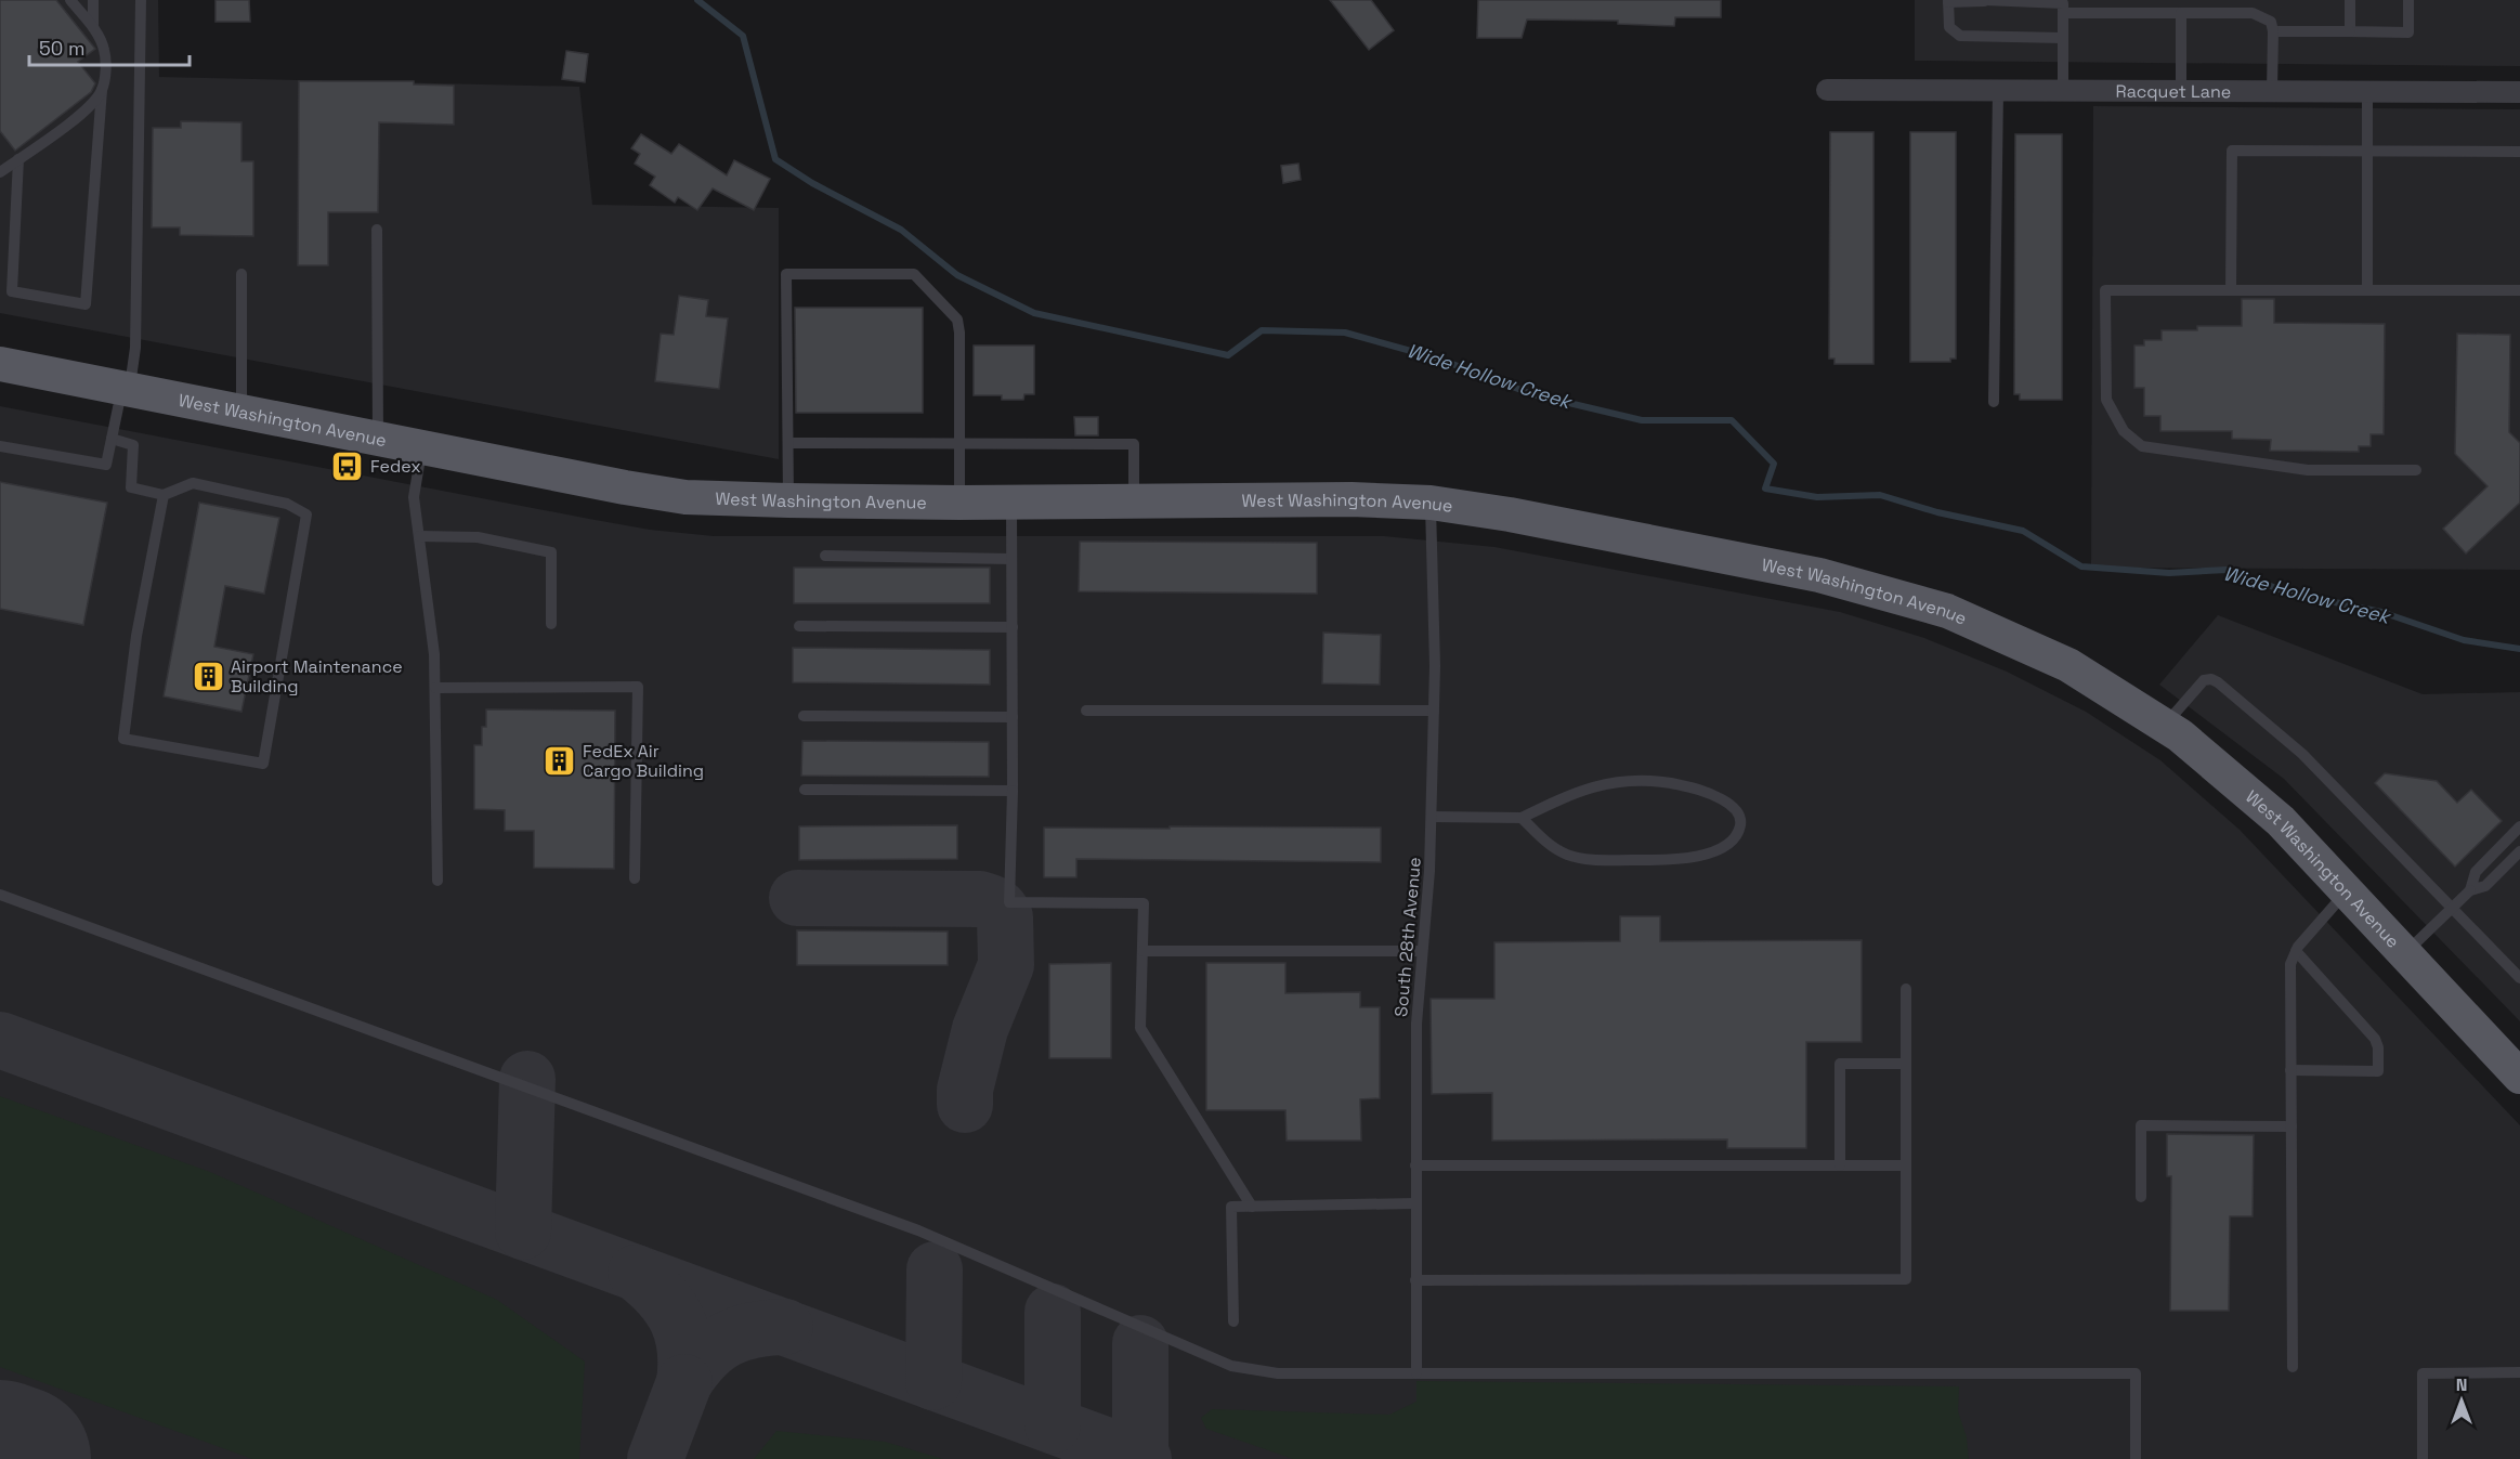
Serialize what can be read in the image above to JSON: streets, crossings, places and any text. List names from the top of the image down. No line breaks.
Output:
{"streets":{"main road":["West Washington Avenue"],"street":["Racquet Lane"],"lane":["South 28th Avenue"]},"crossings":[["West Washington Avenue","South 28th Avenue"]],"water":["Wide Hollow Creek"],"places":{"bus stop":["Fedex"],"building":["Airport Maintenance Building","FedEx Air Cargo Building"]},"scale_bar":"50 m","north":"top"}
